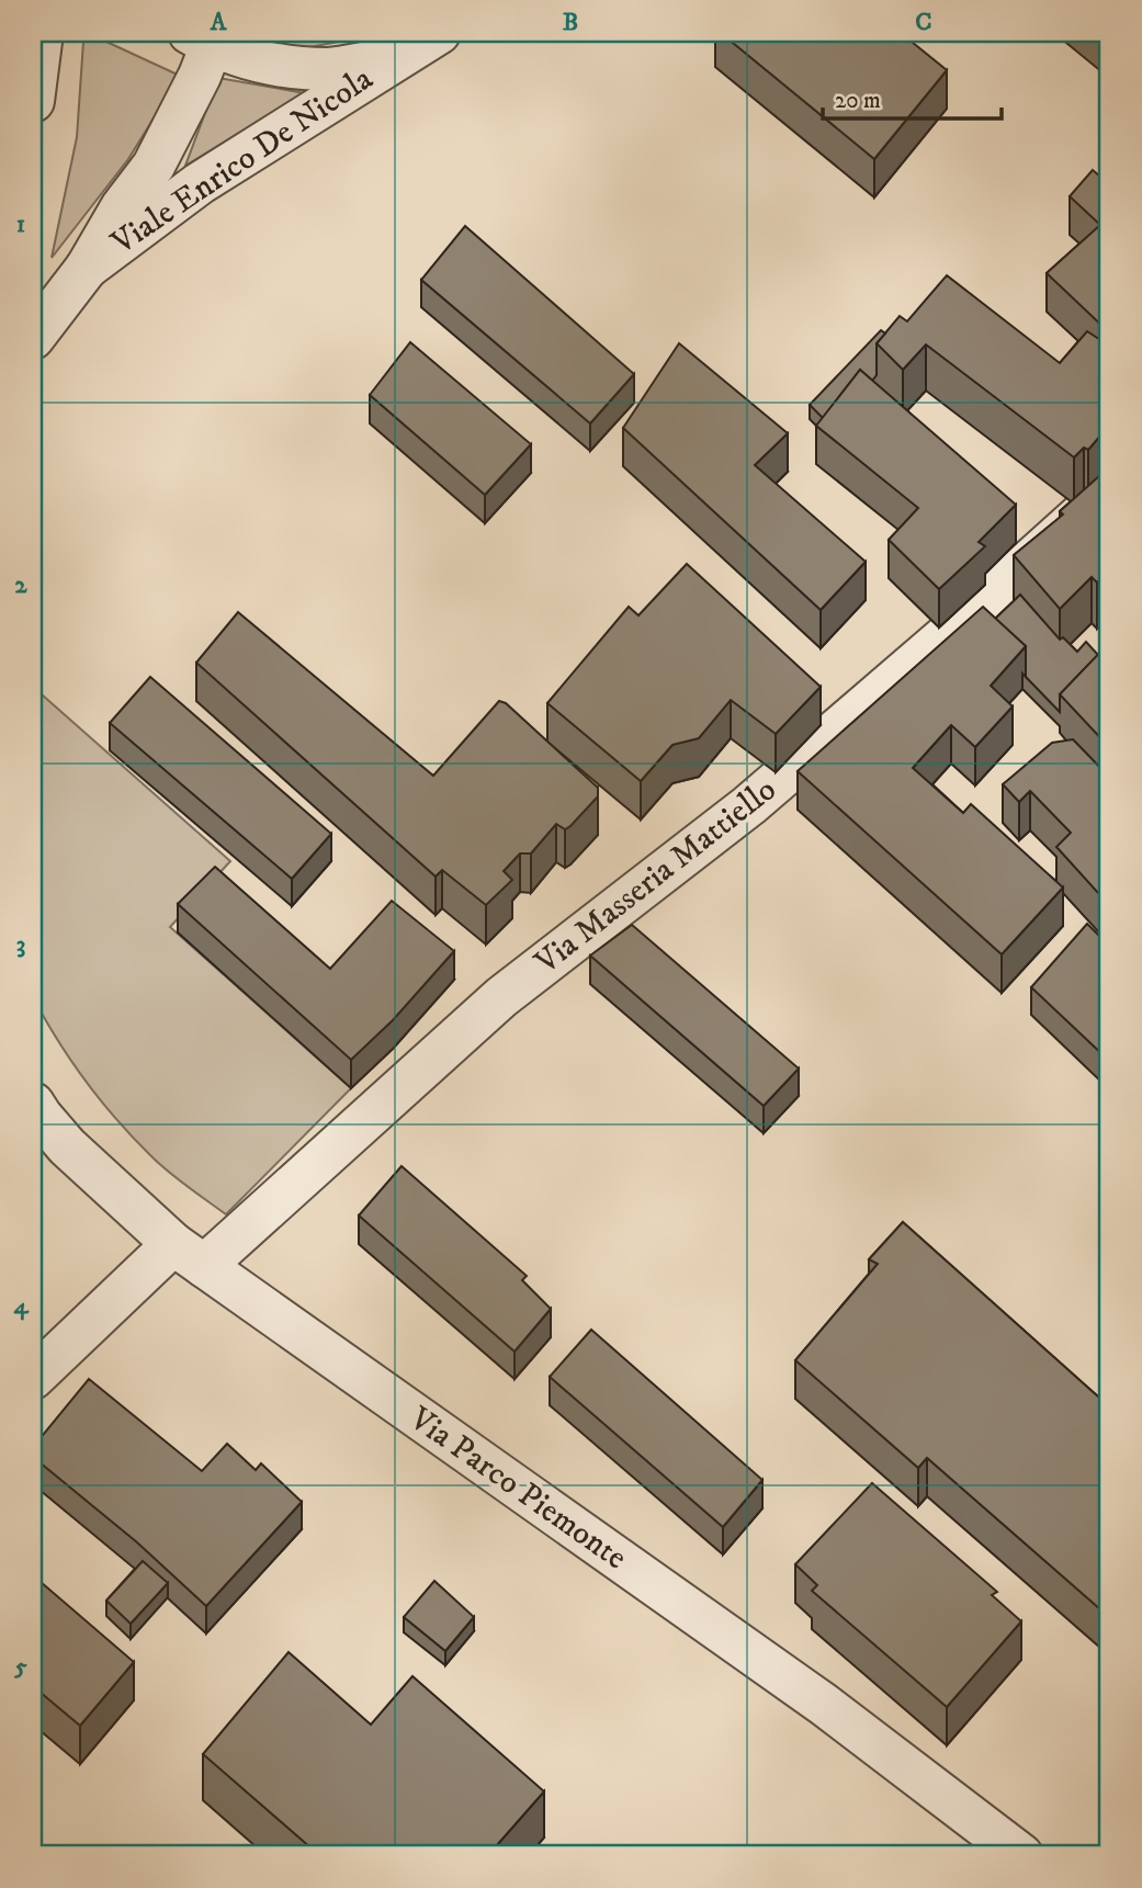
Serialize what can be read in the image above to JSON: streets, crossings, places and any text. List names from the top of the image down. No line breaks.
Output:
{"streets":{"street":["Viale Enrico De Nicola","Via Masseria Mattiello","Via Parco Piemonte"]},"crossings":[["Via Masseria Mattiello","Via Parco Piemonte"]],"scale_bar":"20 m","grid":{"columns":["A","B","C"],"rows":["1","2","3","4","5"]}}
